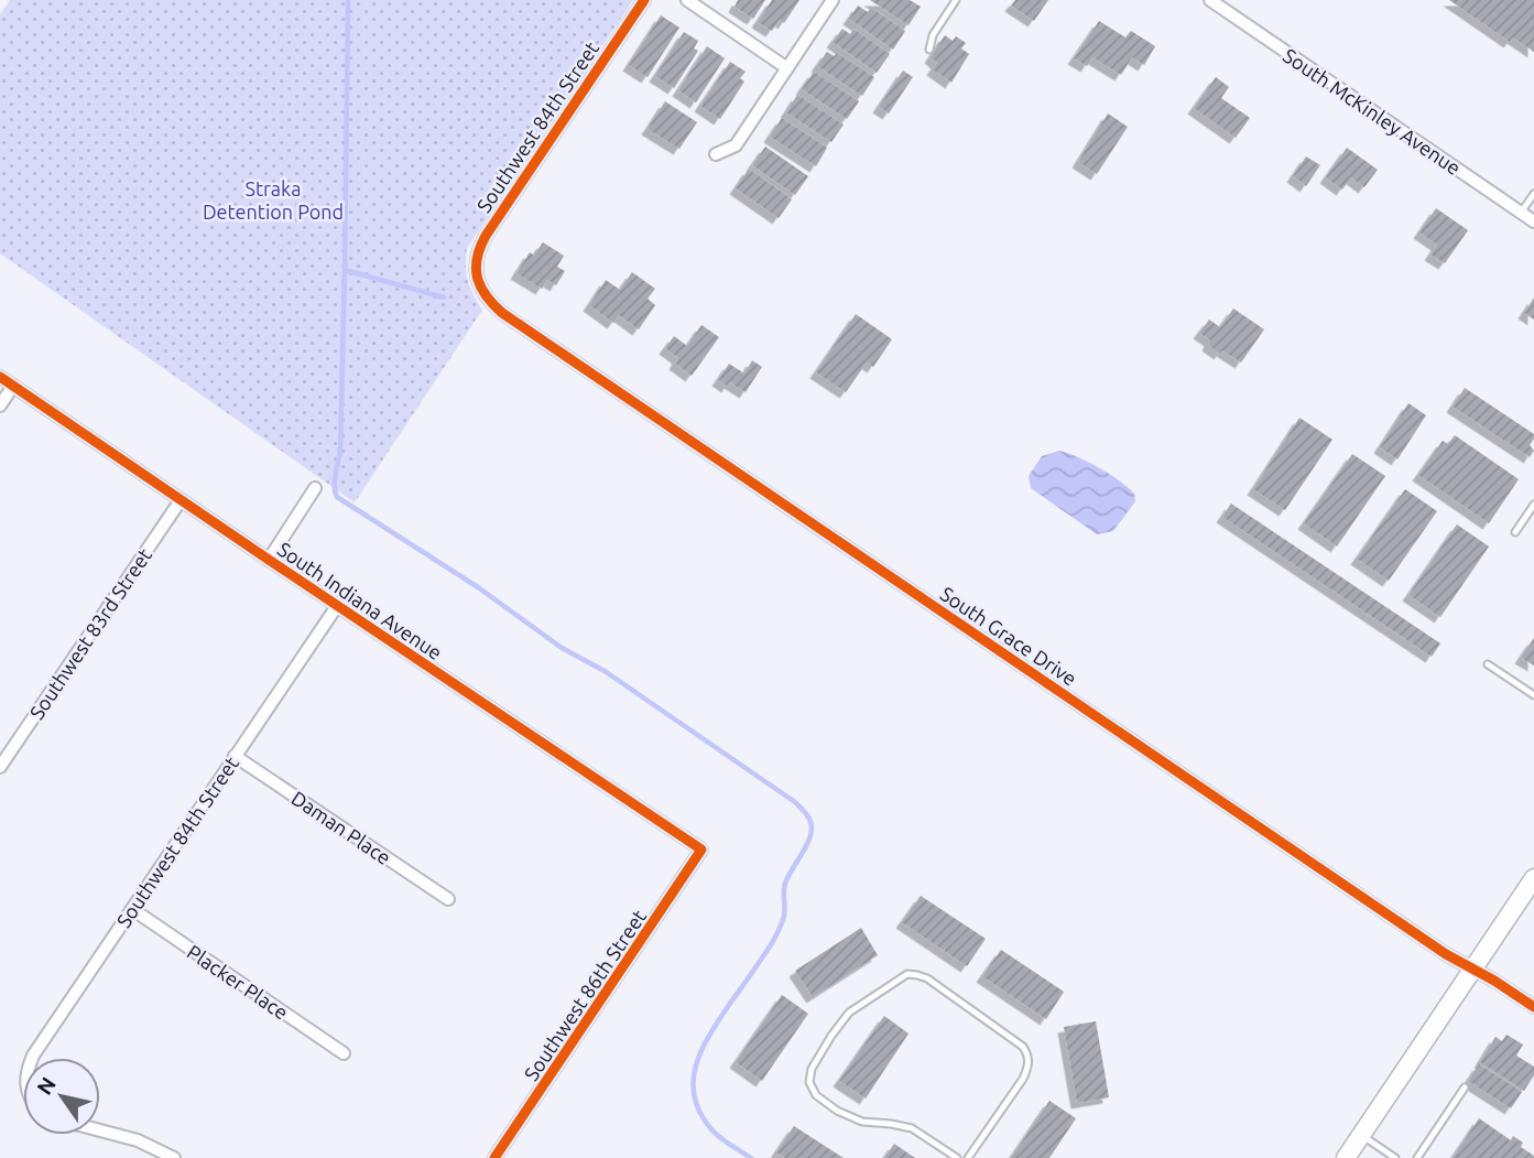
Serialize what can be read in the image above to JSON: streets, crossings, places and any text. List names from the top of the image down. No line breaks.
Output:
{"streets":{"street":["South McKinley Avenue","Southwest 84th Street","South Indiana Avenue","Southwest 83rd Street","South Grace Drive","Daman Place","Placker Place","Southwest 86th Street"]},"crossings":[["Southwest 84th Street","South Indiana Avenue"],["Southwest 84th Street","South Grace Drive"],["Southwest 84th Street","Daman Place"],["Southwest 84th Street","Placker Place"],["South Indiana Avenue","Southwest 83rd Street"],["South Indiana Avenue","Southwest 86th Street"]],"parks":["Straka Detention Pond"],"north":"top left"}
